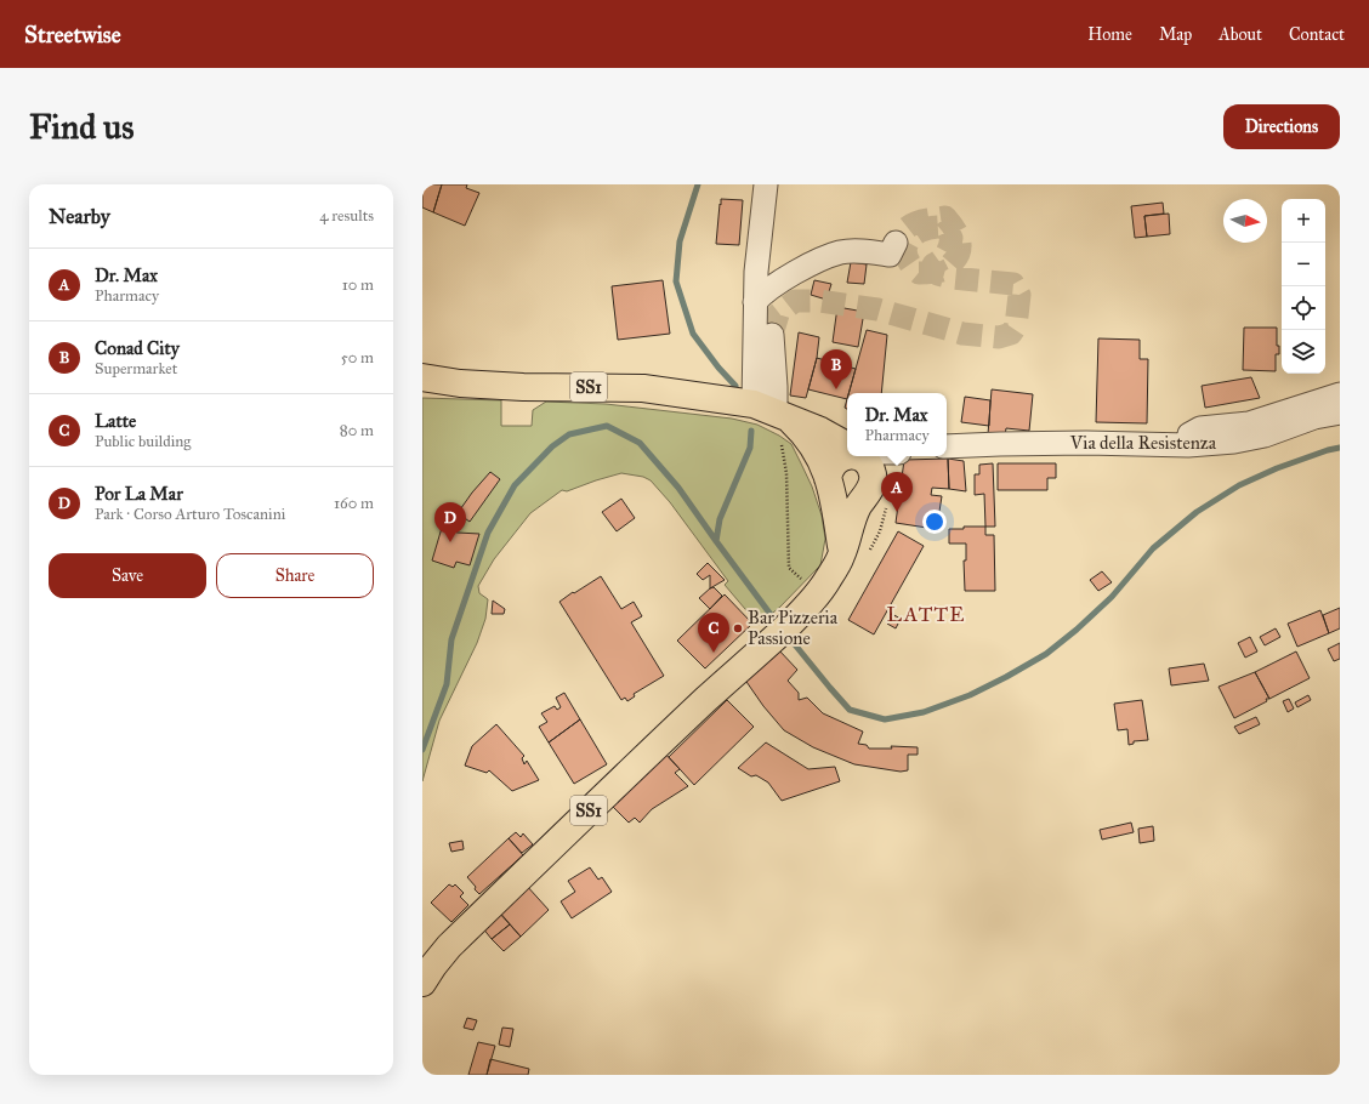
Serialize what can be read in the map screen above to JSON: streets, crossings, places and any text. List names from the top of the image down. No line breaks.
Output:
{"streets":{"main road":["SS1"],"street":["Via della Resistenza"]},"districts":["LATTE"],"places":["Bar Pizzeria Passione"],"north":"right","page":{"header":"Streetwise","nav":["Home","Map","About","Contact"],"buttons":["Directions",["Save","Share"]],"title":"Find us","heading":["Nearby","4 results"],"map_buttons":["+","−"],"list":[{"mark":"A","name":"Dr. Max","note":"Pharmacy","value":"10 m"},{"mark":"B","name":"Conad City","note":"Supermarket","value":"50 m"},{"mark":"C","name":"Latte","note":"Public building","value":"80 m"},{"mark":"D","name":"Por La Mar","note":"Park · Corso Arturo Toscanini","value":"160 m"}],"pins":["B","A","D","C"],"popup":["Dr. Max","Pharmacy"]}}
